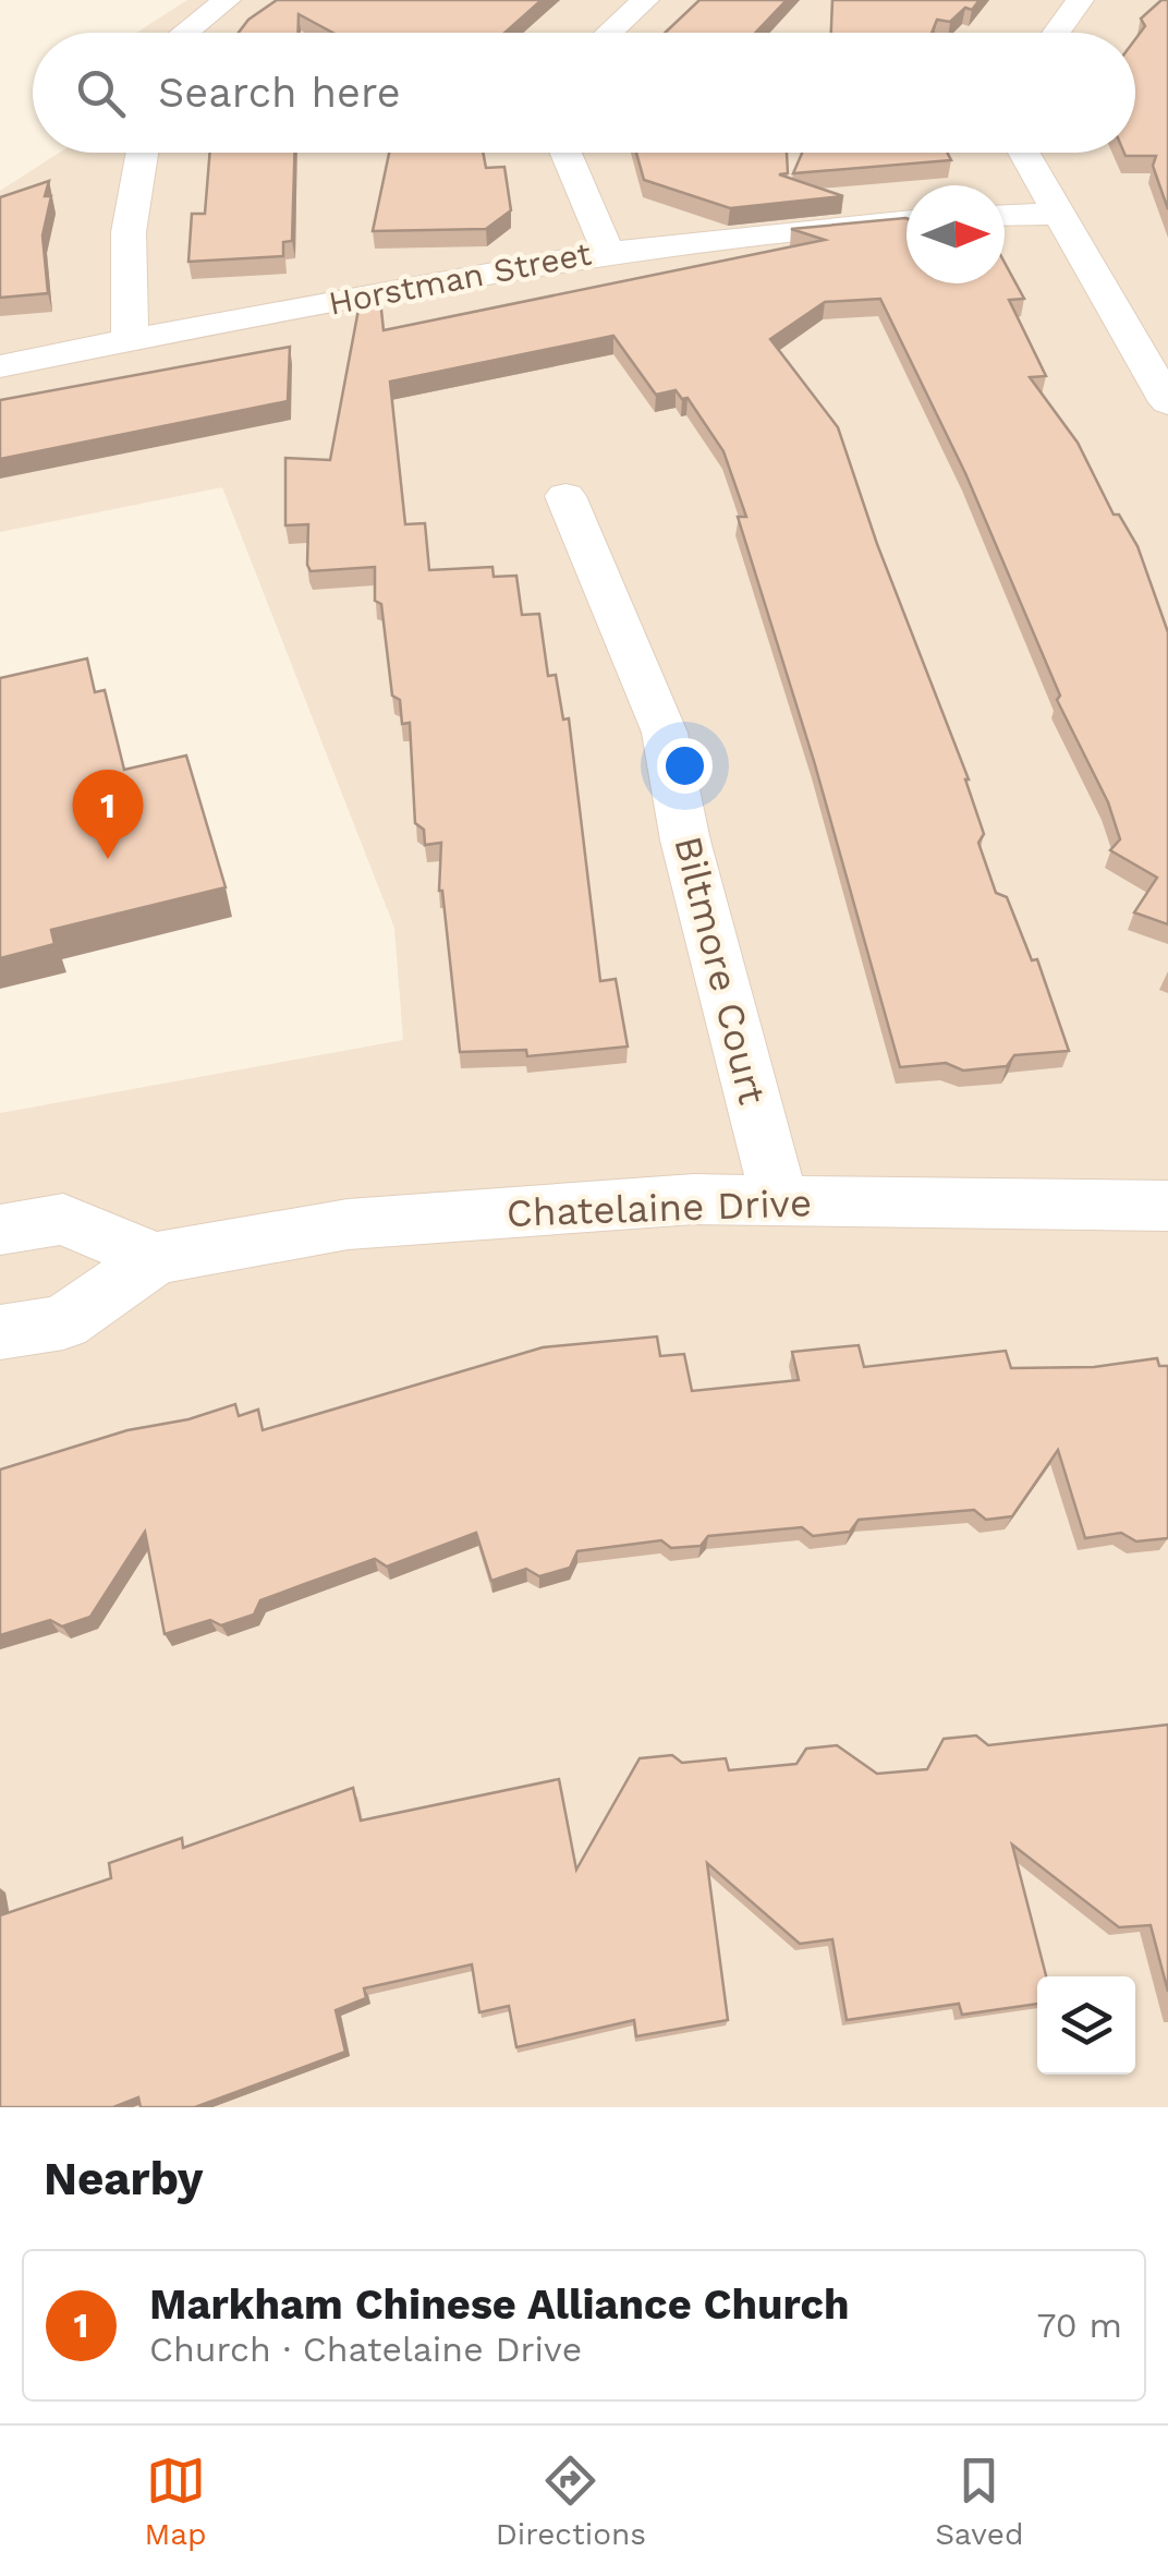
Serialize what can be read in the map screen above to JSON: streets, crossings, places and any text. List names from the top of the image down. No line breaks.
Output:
{"streets":{"street":["Horstman Street","Biltmore Court","Chatelaine Drive"]},"crossings":[["Biltmore Court","Chatelaine Drive"]],"north":"right","page":{"search":"Search here","pins":"1","heading":"Nearby","list":[{"mark":"1","name":"Markham Chinese Alliance Church","note":"Church · Chatelaine Drive","value":"70 m"}],"nav":["Map","Directions","Saved"]}}
